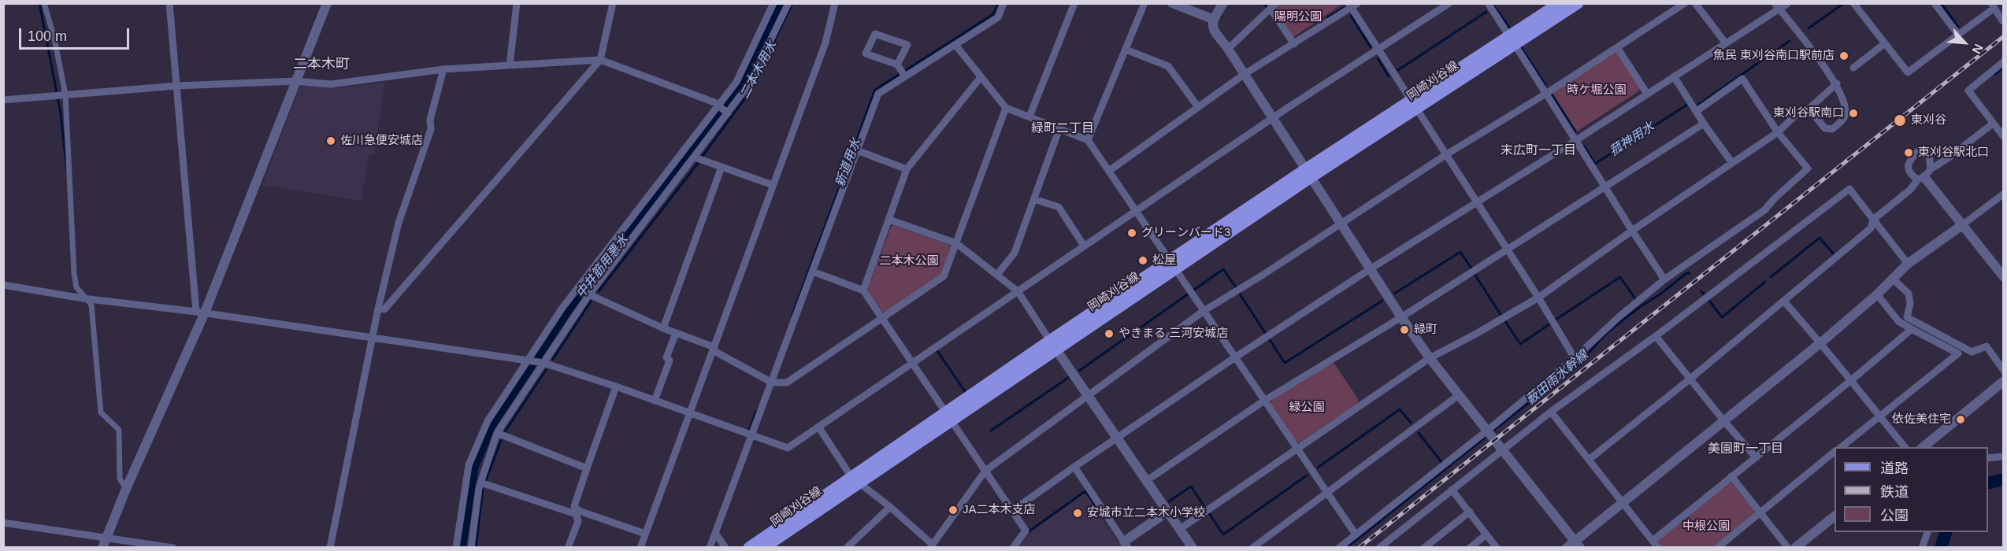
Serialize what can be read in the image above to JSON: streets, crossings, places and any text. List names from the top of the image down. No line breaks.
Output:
{"streets":{"main road":["岡崎刈谷線"]},"districts":["二本木町","緑町二丁目","末広町一丁目","美園町一丁目"],"water":["二本木用水","菰神用水","新道用水","中井筋用悪水","薮田雨水幹線"],"parks":["陽明公園","時ケ堀公園","二本木公園","緑公園","中根公園"],"places":["魚民 東刈谷南口駅前店","東刈谷駅南口","東刈谷","佐川急便安城店","東刈谷駅北口","グリーンバード3","松屋","緑町","やきまる 三河安城店","依佐美住宅","JA二本木支店","安城市立二本木小学校"],"legend":["道路","鉄道","公園"],"scale_bar":"100 m","north":"bottom right"}
